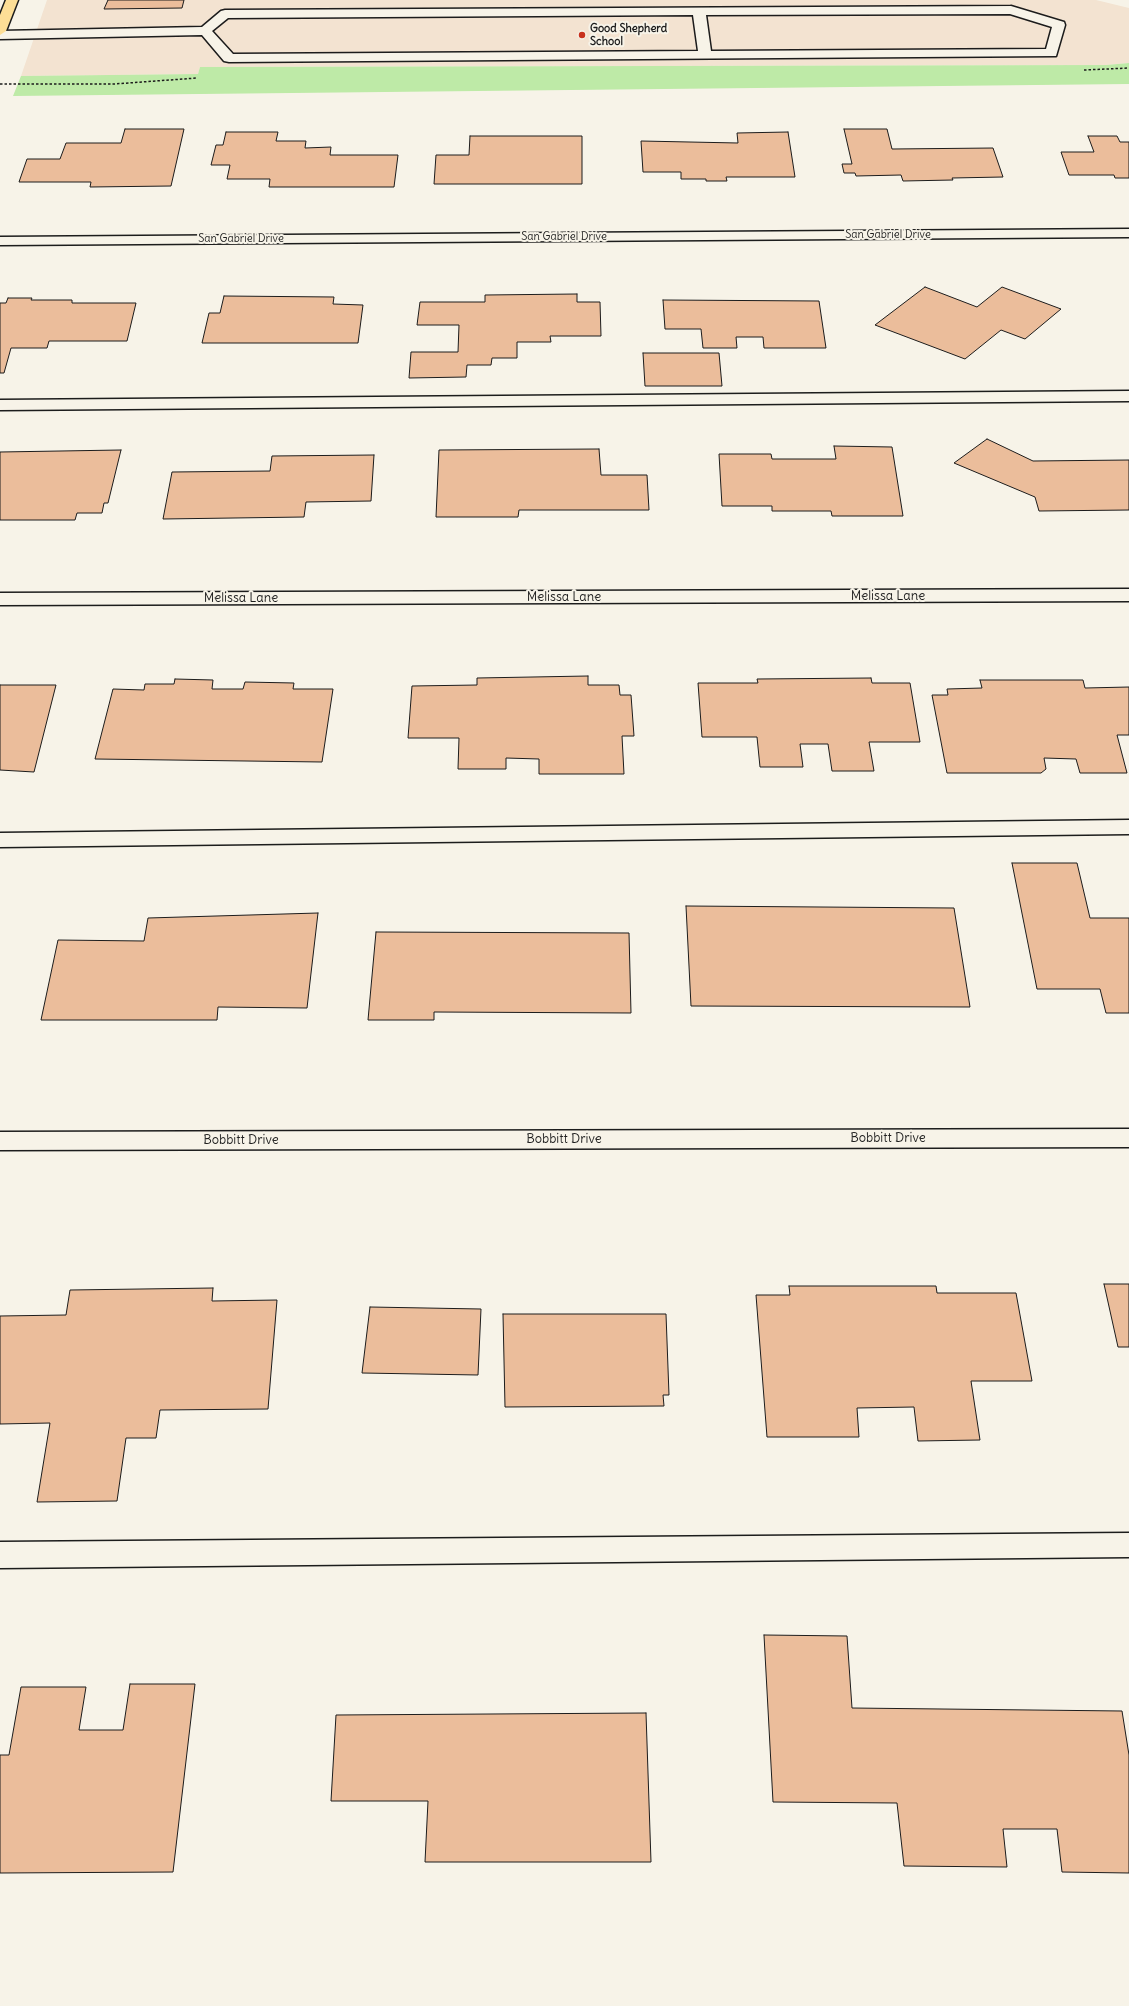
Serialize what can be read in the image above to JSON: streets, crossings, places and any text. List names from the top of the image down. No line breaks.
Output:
{"streets":{"street":["San Gabriel Drive","Melissa Lane","Bobbitt Drive"]},"places":["Good Shepherd School"]}
